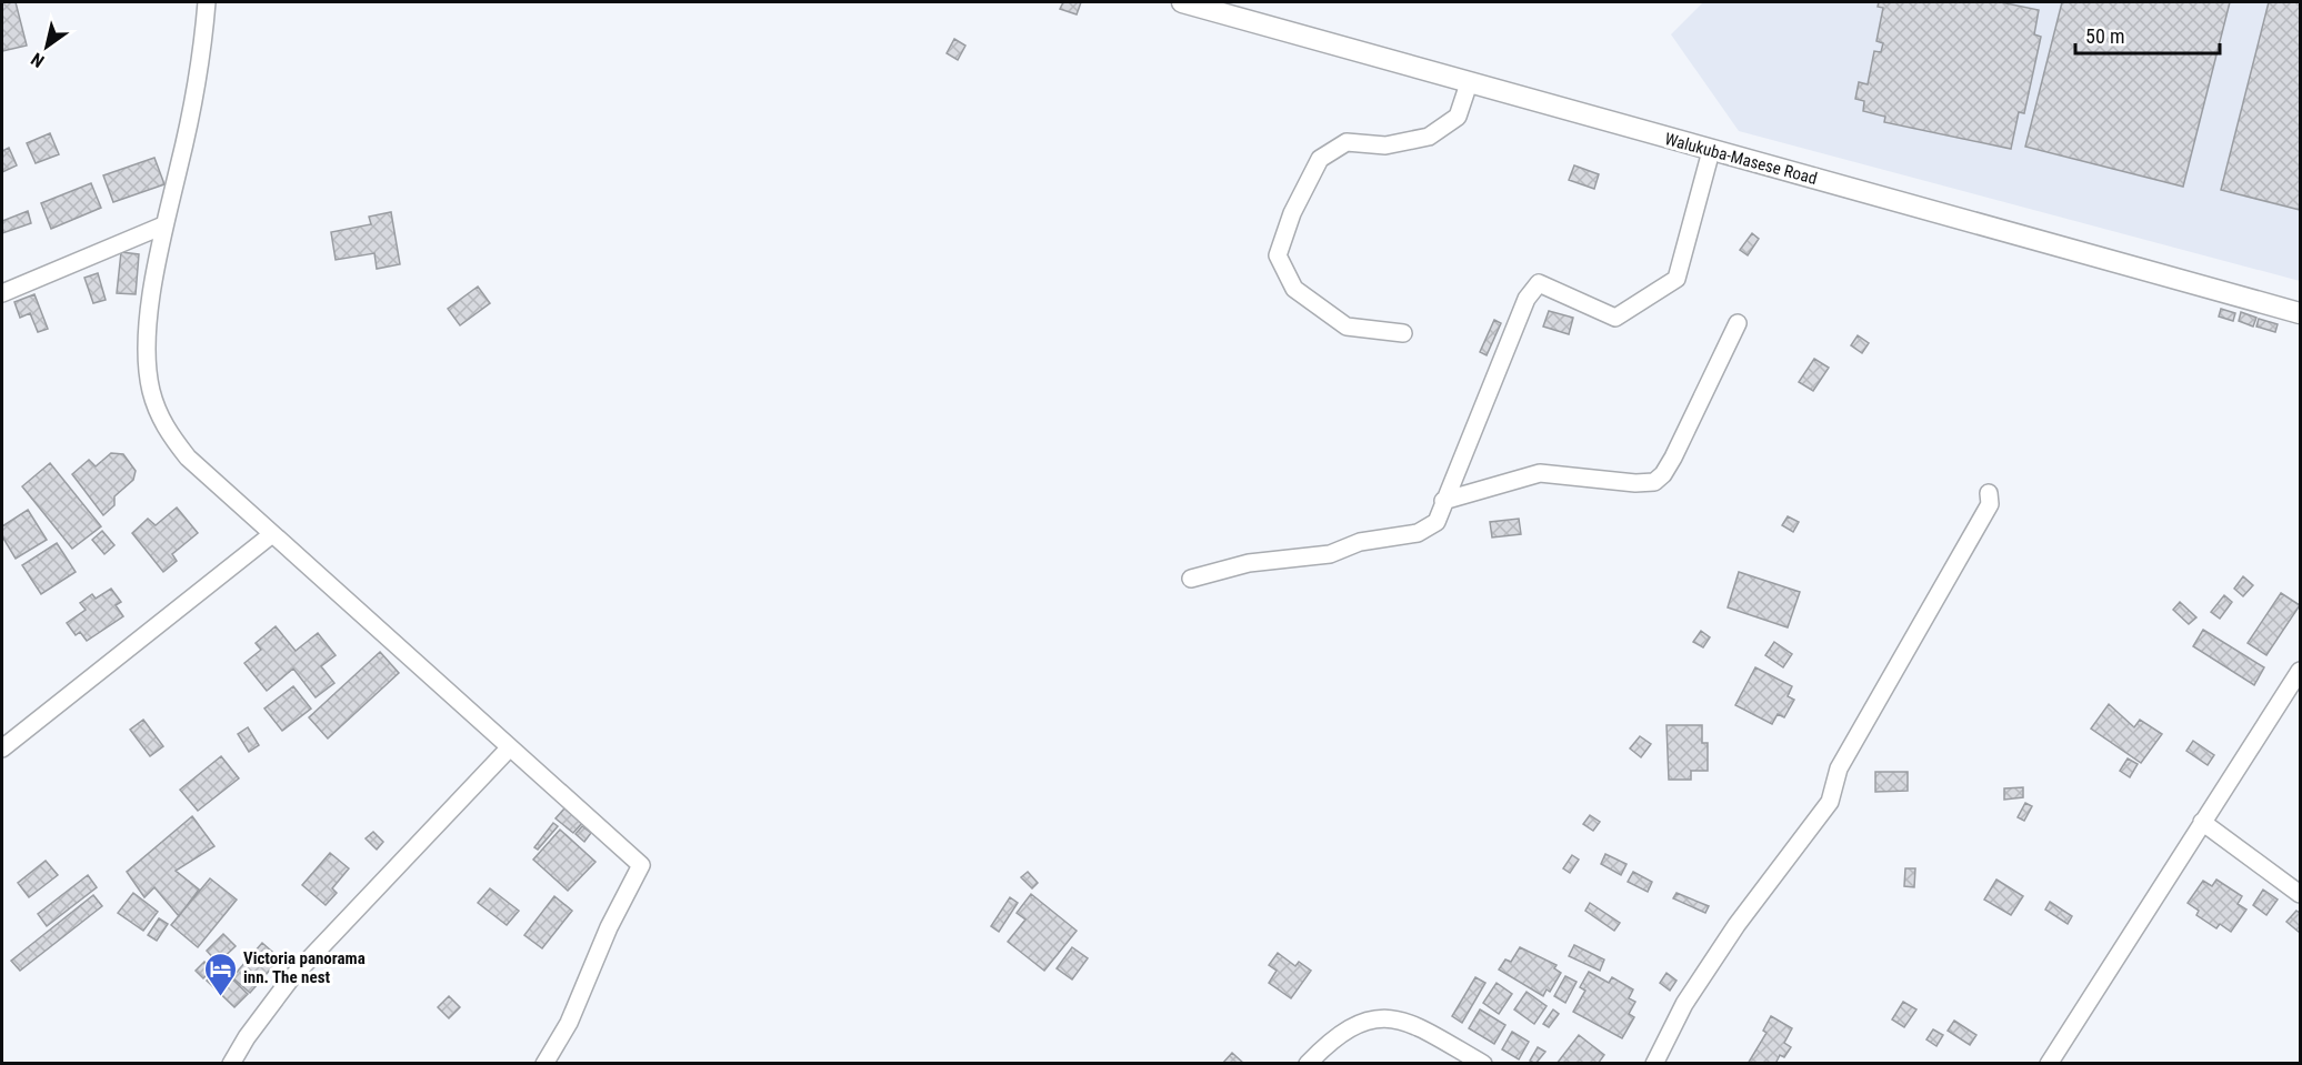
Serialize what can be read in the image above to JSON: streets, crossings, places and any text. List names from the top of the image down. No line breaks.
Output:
{"streets":{"street":["Walukuba-Masese Road"]},"places":{"hotel":["Victoria panorama inn. The nest"]},"scale_bar":"50 m","north":"bottom left"}
